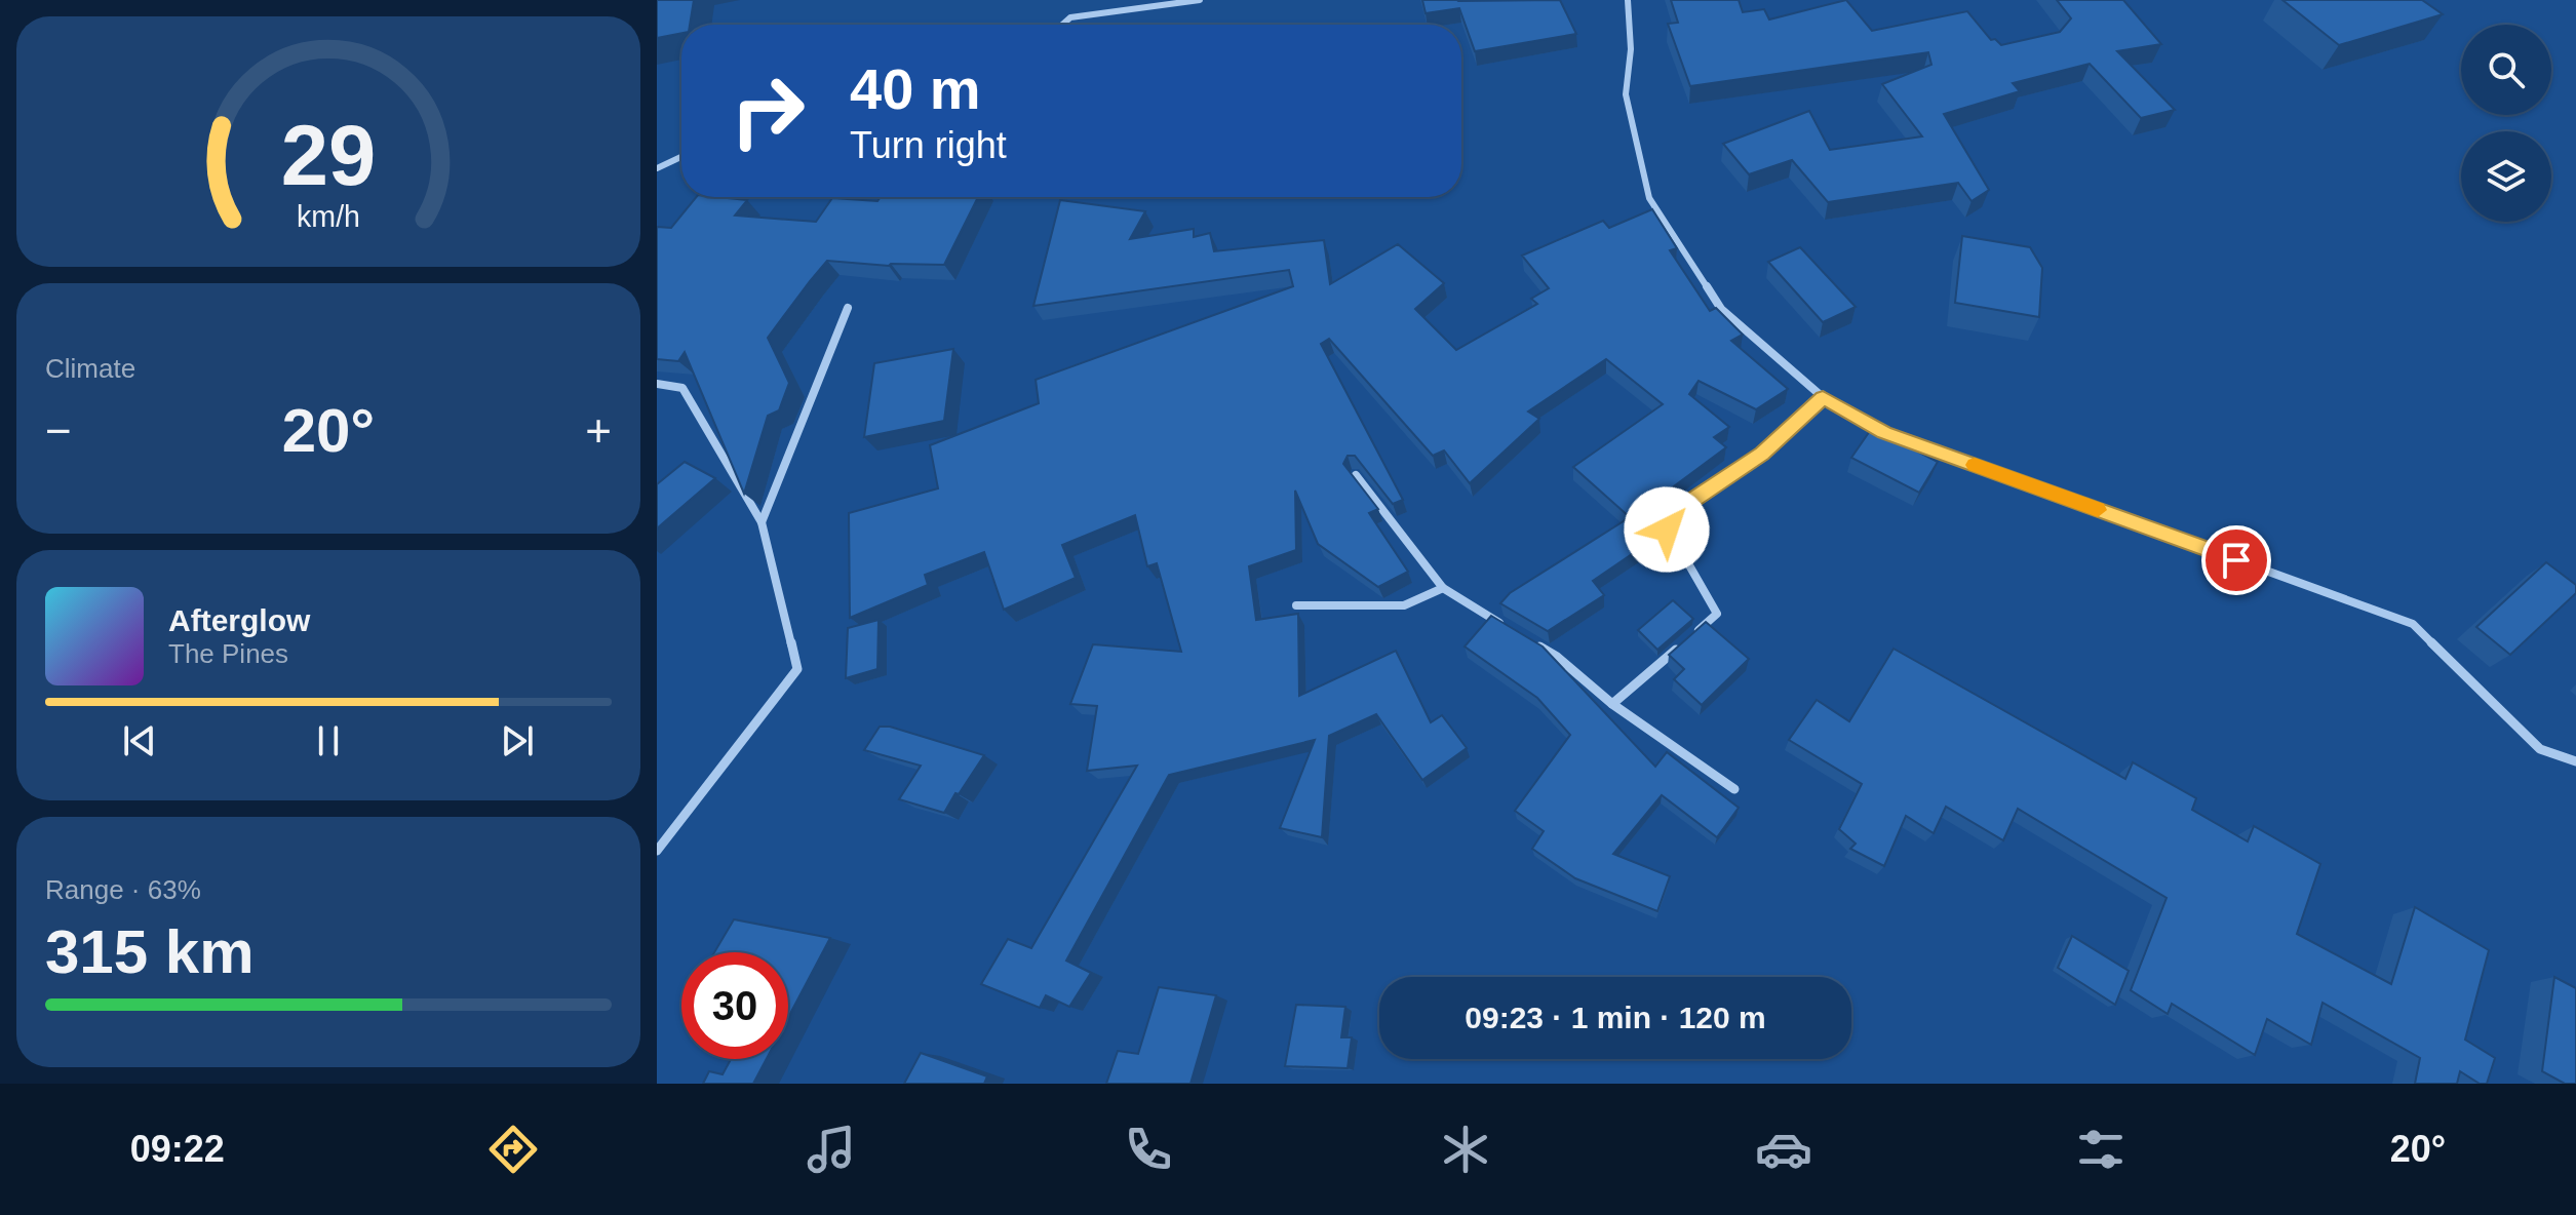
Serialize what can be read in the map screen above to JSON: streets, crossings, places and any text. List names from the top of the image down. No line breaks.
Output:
{"page":{"turn":["40 m","Turn right"],"tile":["Climate",["Range · 63%","315 km"]],"heat":["−","20°","+"],"song":["Afterglow","The Pines"],"limit":"30","trip":"09:23 · 1 min · 120 m","tabs":["09:22","20°"],"gauge":["29","km/h"]}}
